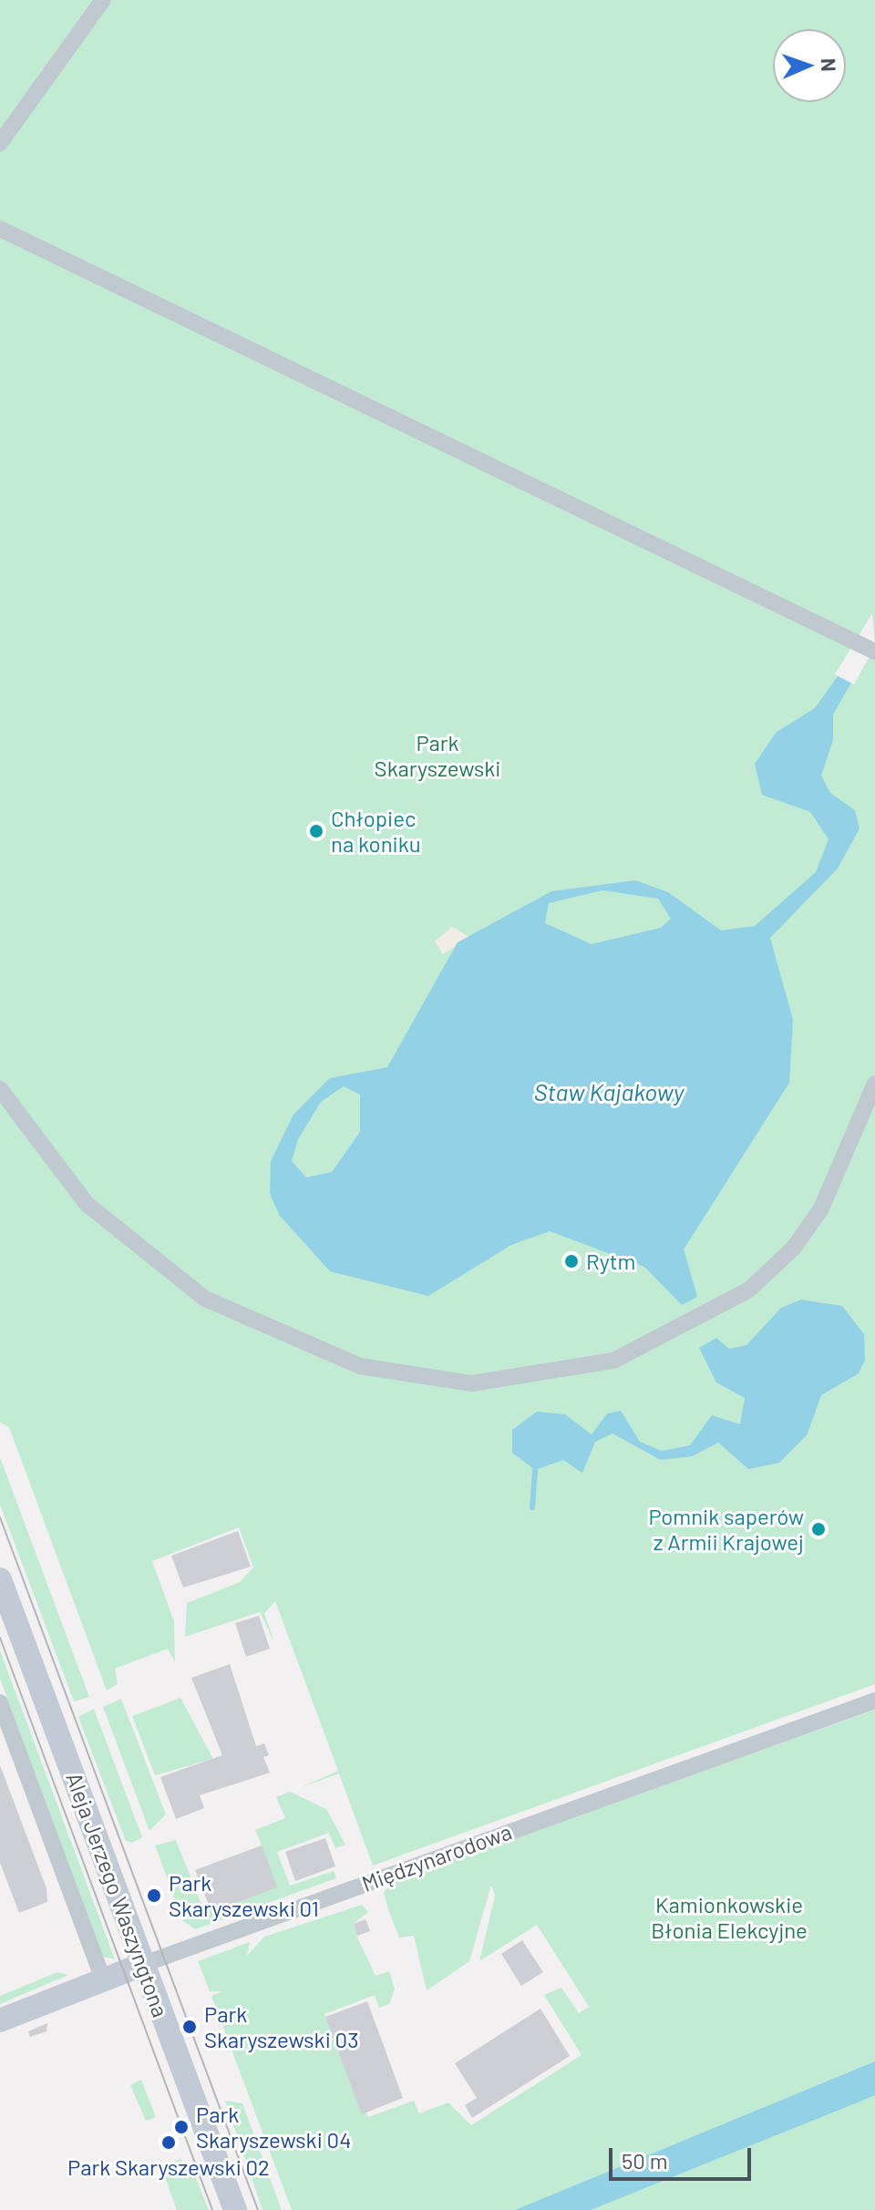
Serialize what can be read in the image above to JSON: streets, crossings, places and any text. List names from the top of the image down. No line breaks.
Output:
{"streets":{"main road":["Międzynarodowa","Aleja Jerzego Waszyngtona"]},"crossings":[["Międzynarodowa","Aleja Jerzego Waszyngtona"]],"water":["Staw Kajakowy"],"parks":["Park Skaryszewski","Kamionkowskie Błonia Elekcyjne"],"places":["Chłopiec na koniku","Rytm","Pomnik saperów z Armii Krajowej","Park Skaryszewski 01","Park Skaryszewski 03","Park Skaryszewski 04","Park Skaryszewski 02"],"scale_bar":"50 m","north":"right"}
